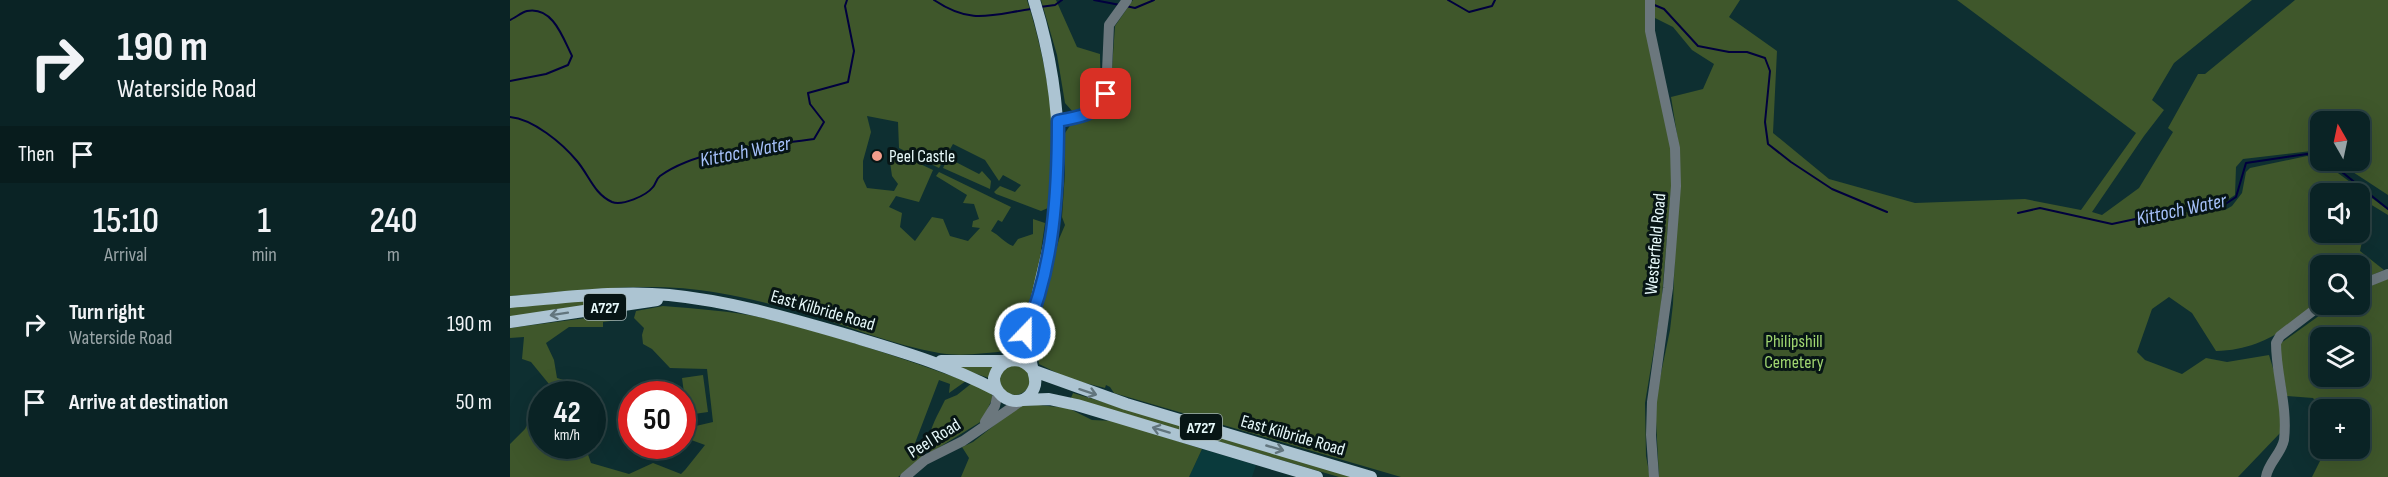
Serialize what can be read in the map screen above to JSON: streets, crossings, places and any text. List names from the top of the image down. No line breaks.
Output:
{"streets":{"main road":["A727","East Kilbride Road"],"street":["Westerfield Road","Peel Road"]},"crossings":[["East Kilbride Road","Peel Road"]],"water":["Kittoch Water"],"parks":["Philipshill Cemetery"],"places":["Peel Castle"],"north":"top","page":{"turn":["190 m","Waterside Road"],"map_buttons":"+","then":"Then","eta":["15:10","Arrival","1","min","240","m"],"list":[{"name":"Turn right","note":"Waterside Road","value":"190 m"},{"name":"Arrive at destination","value":"50 m"}],"speed":"42 km/h","limit":"50"}}
